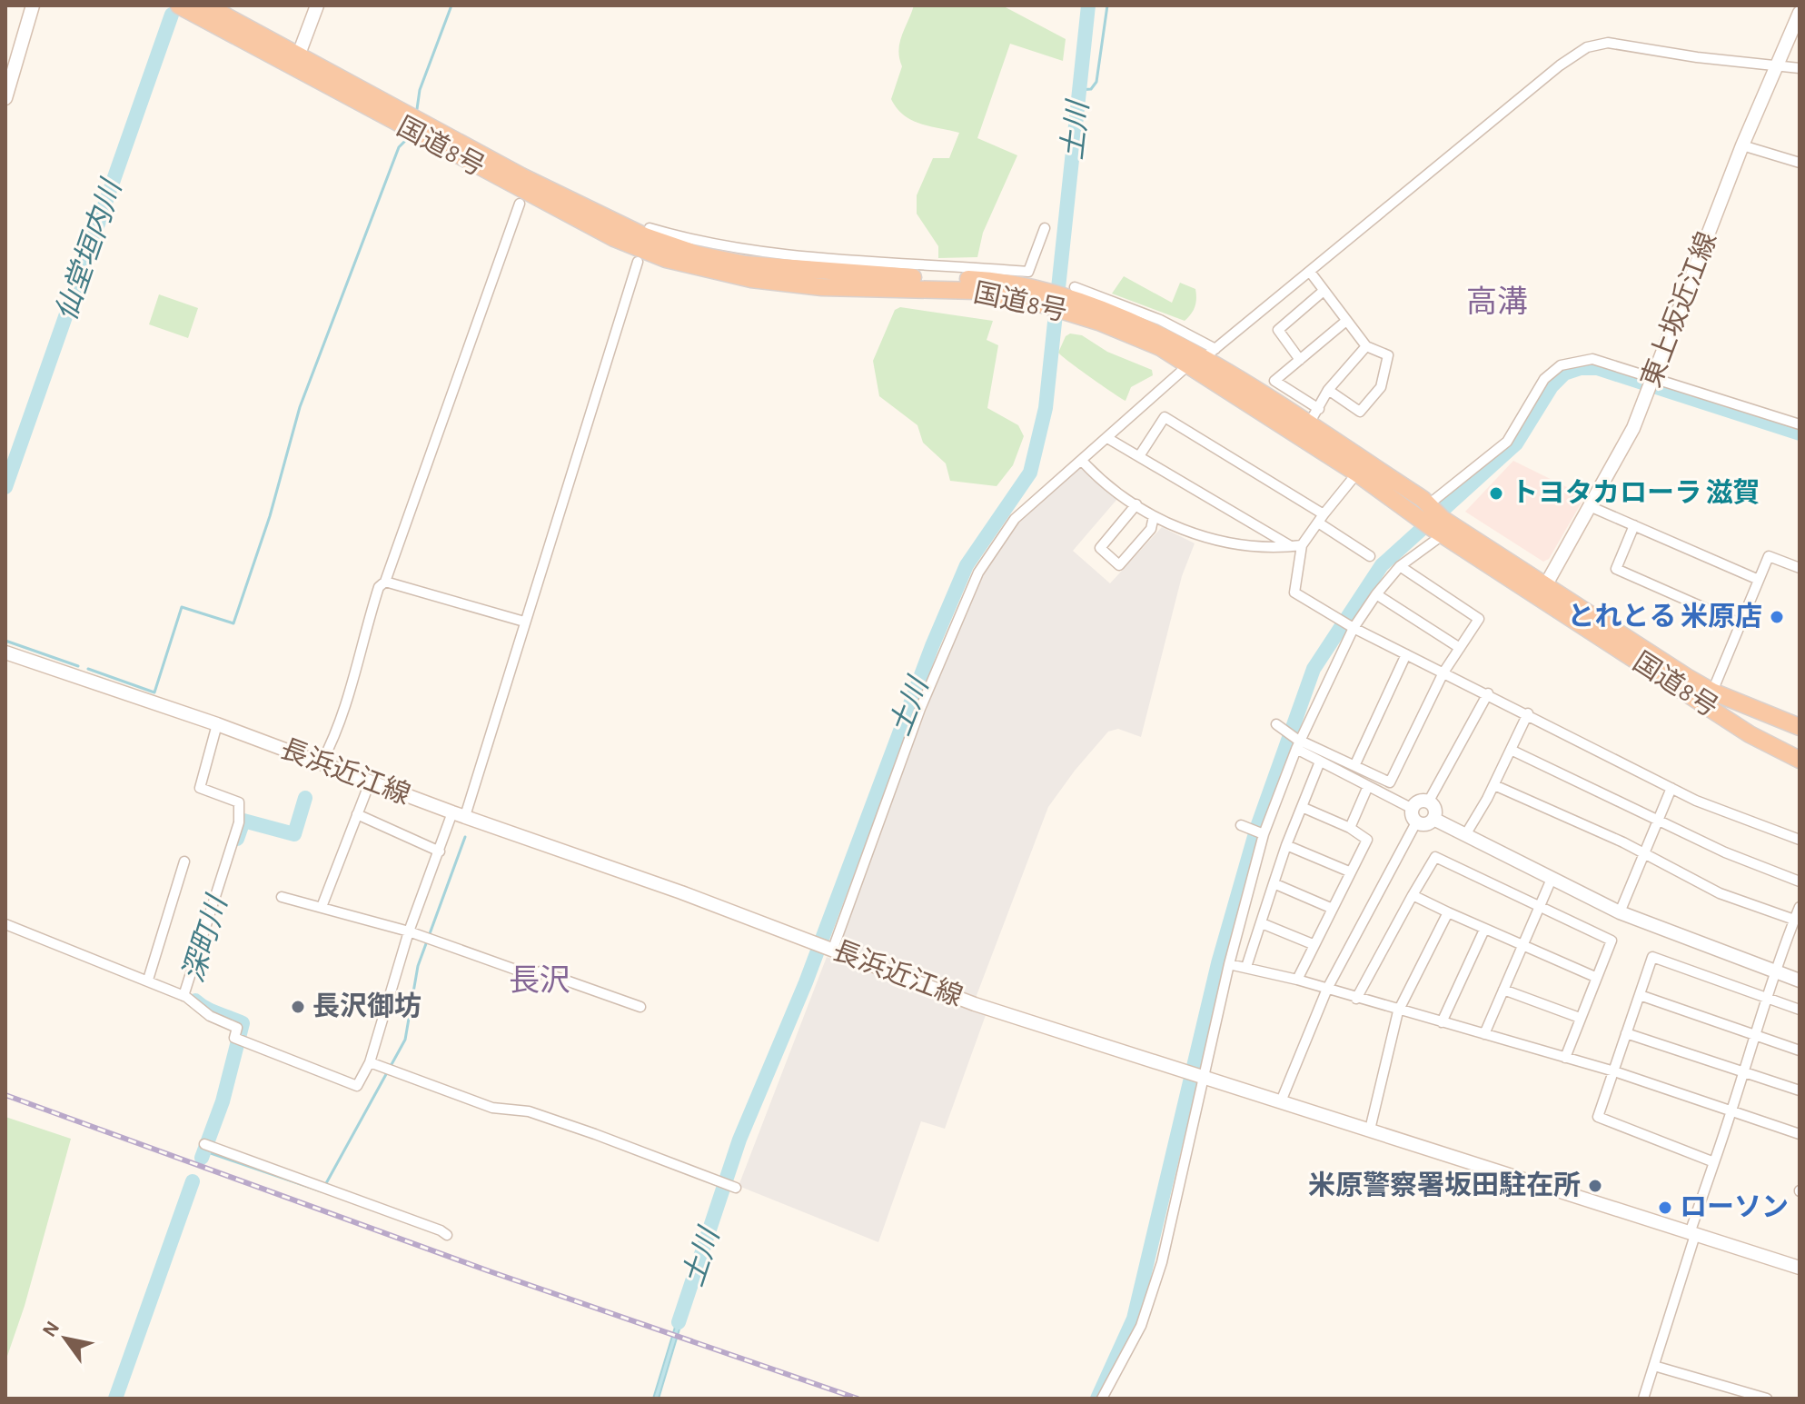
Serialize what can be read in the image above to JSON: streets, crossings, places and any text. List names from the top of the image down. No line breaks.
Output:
{"streets":{"highway":["国道8号"],"main road":["東上坂近江線","長浜近江線"]},"crossings":[["国道8号","東上坂近江線"]],"districts":["高溝","長沢"],"water":["土川","仙堂垣内川","深町川"],"places":["トヨタカローラ 滋賀","とれとる 米原店","長沢御坊","米原警察署坂田駐在所","ローソン"],"north":"top left"}
